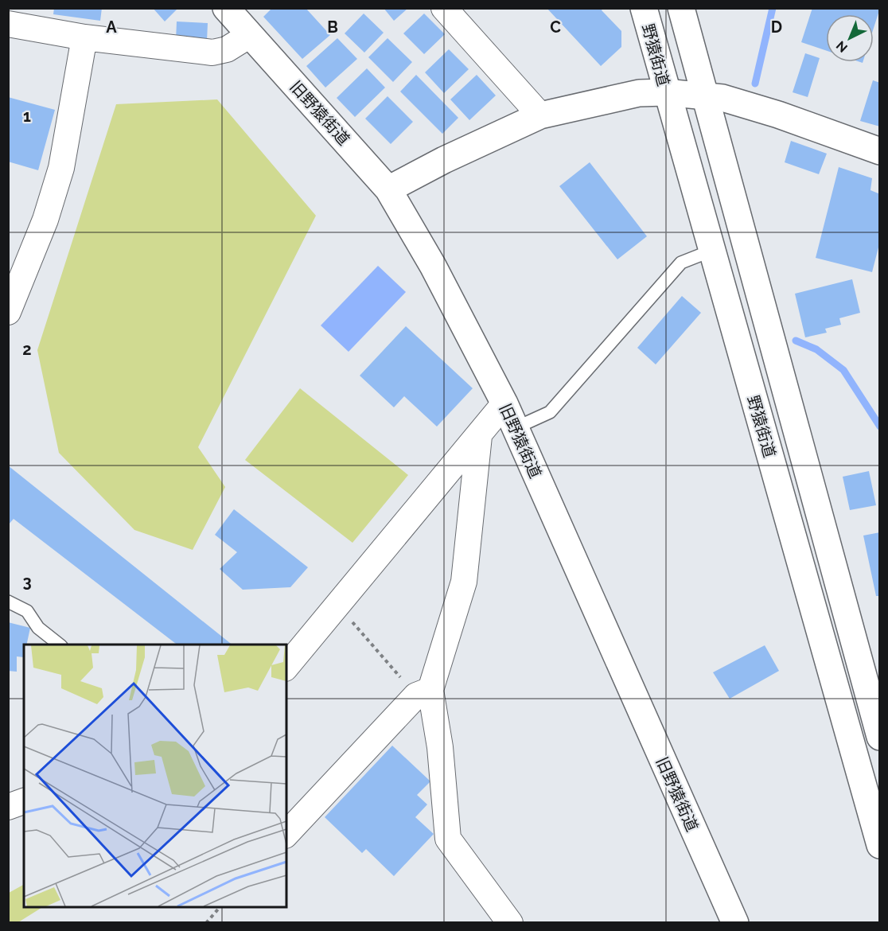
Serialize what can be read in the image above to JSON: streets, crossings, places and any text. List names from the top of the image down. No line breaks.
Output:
{"streets":{"main road":["野猿街道","旧野猿街道"]},"north":"bottom left","grid":{"columns":["A","B","C","D"],"rows":["1","2","3"]}}
